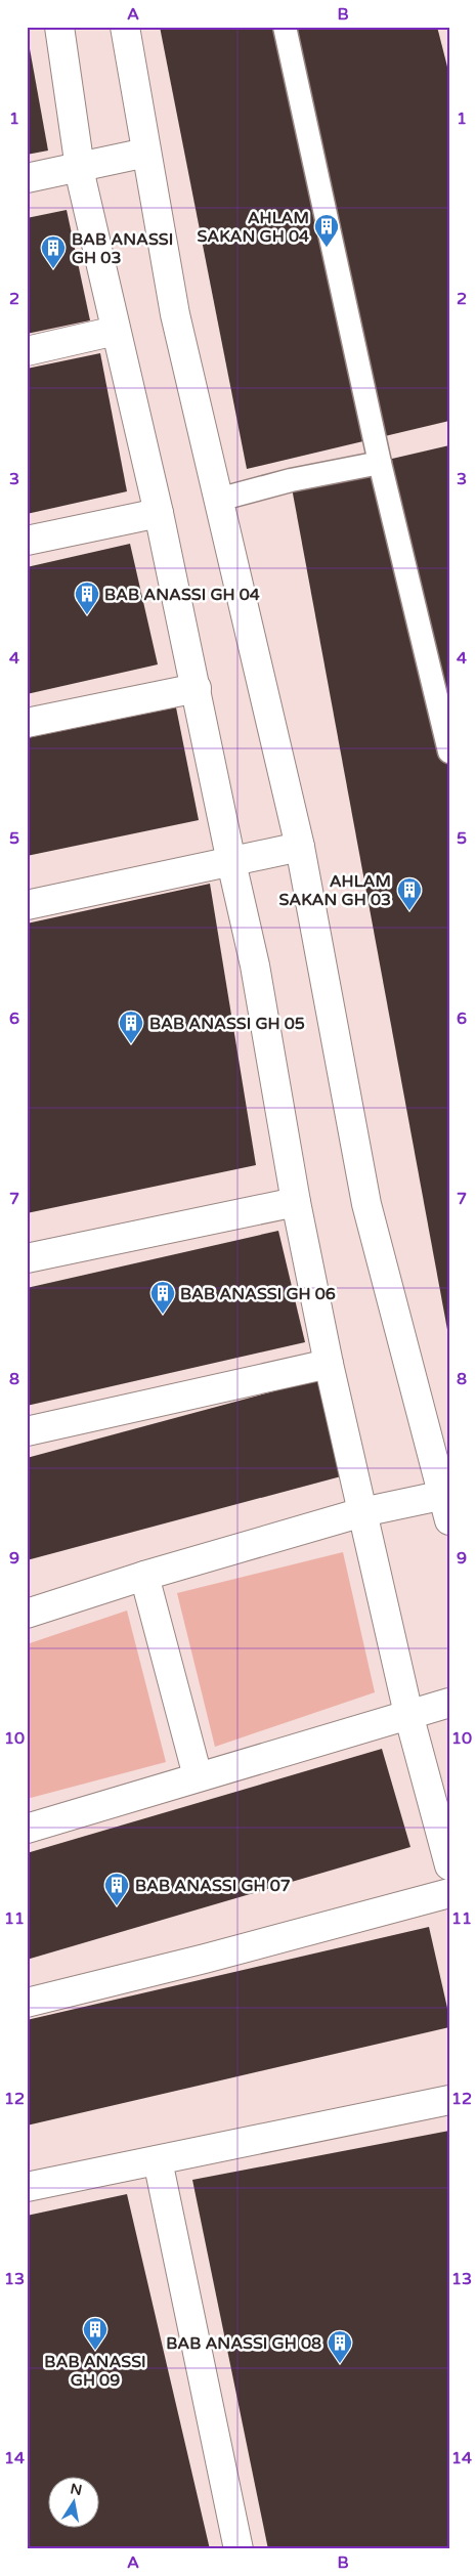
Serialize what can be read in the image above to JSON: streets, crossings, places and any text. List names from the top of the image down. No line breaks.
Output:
{"places":{"building":["AHLAM SAKAN GH 04","BAB ANASSI GH 03","BAB ANASSI GH 04","AHLAM SAKAN GH 03","BAB ANASSI GH 05","BAB ANASSI GH 06","BAB ANASSI GH 07","BAB ANASSI GH 09","BAB ANASSI GH 08"]},"north":"top","grid":{"columns":["A","B"],"rows":["1","2","3","4","5","6","7","8","9","10","11","12","13","14"]}}
